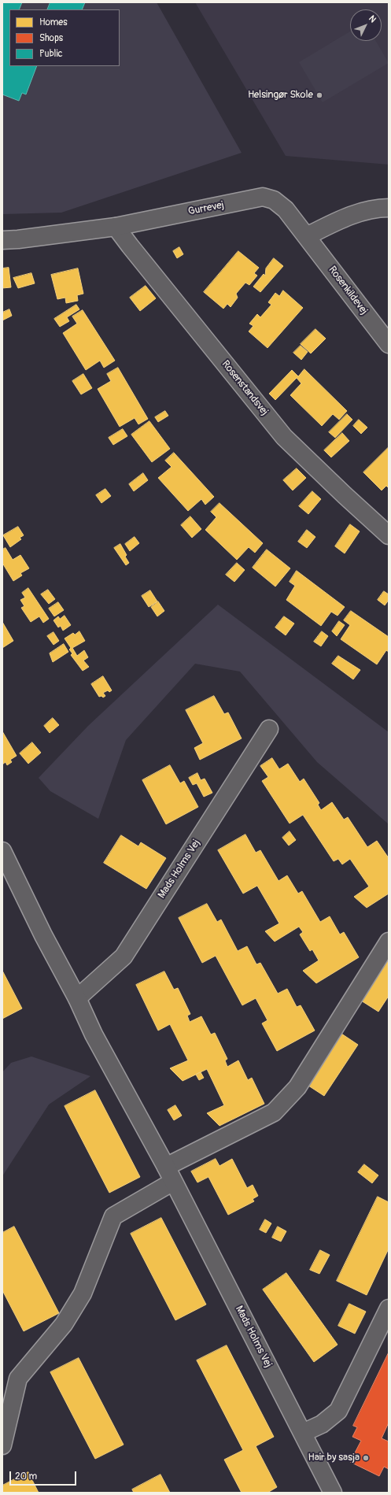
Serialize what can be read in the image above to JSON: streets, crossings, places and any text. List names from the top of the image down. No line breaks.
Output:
{"streets":{"street":["Gurrevej","Rosenkildevej","Rosenstandsvej","Mads Holms Vej"]},"crossings":[["Gurrevej","Rosenkildevej"],["Gurrevej","Rosenstandsvej"]],"places":["Helsingør Skole","Hair by sasja"],"legend":["Homes","Shops","Public"],"scale_bar":"20 m","north":"top right"}
